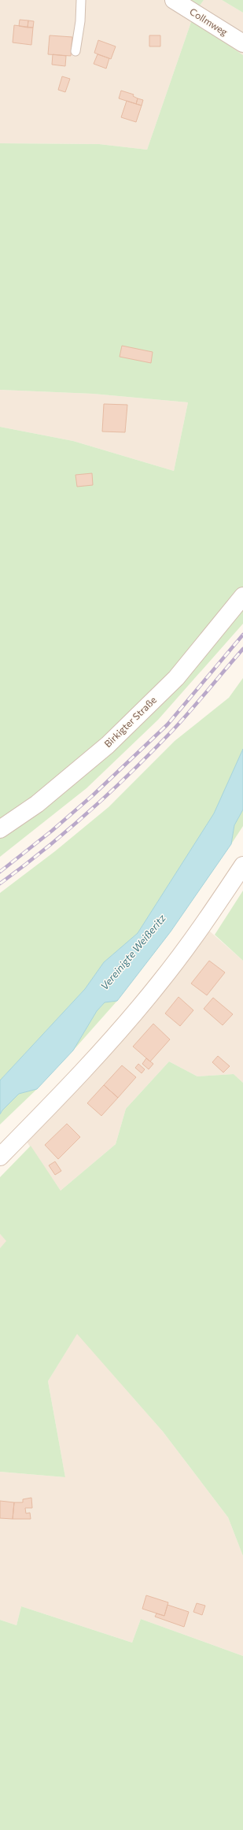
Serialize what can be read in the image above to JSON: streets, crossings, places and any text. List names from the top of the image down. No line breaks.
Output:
{"streets":{"street":["Collmweg","Birkigter Straße"]},"water":["Vereinigte Weißeritz"]}
